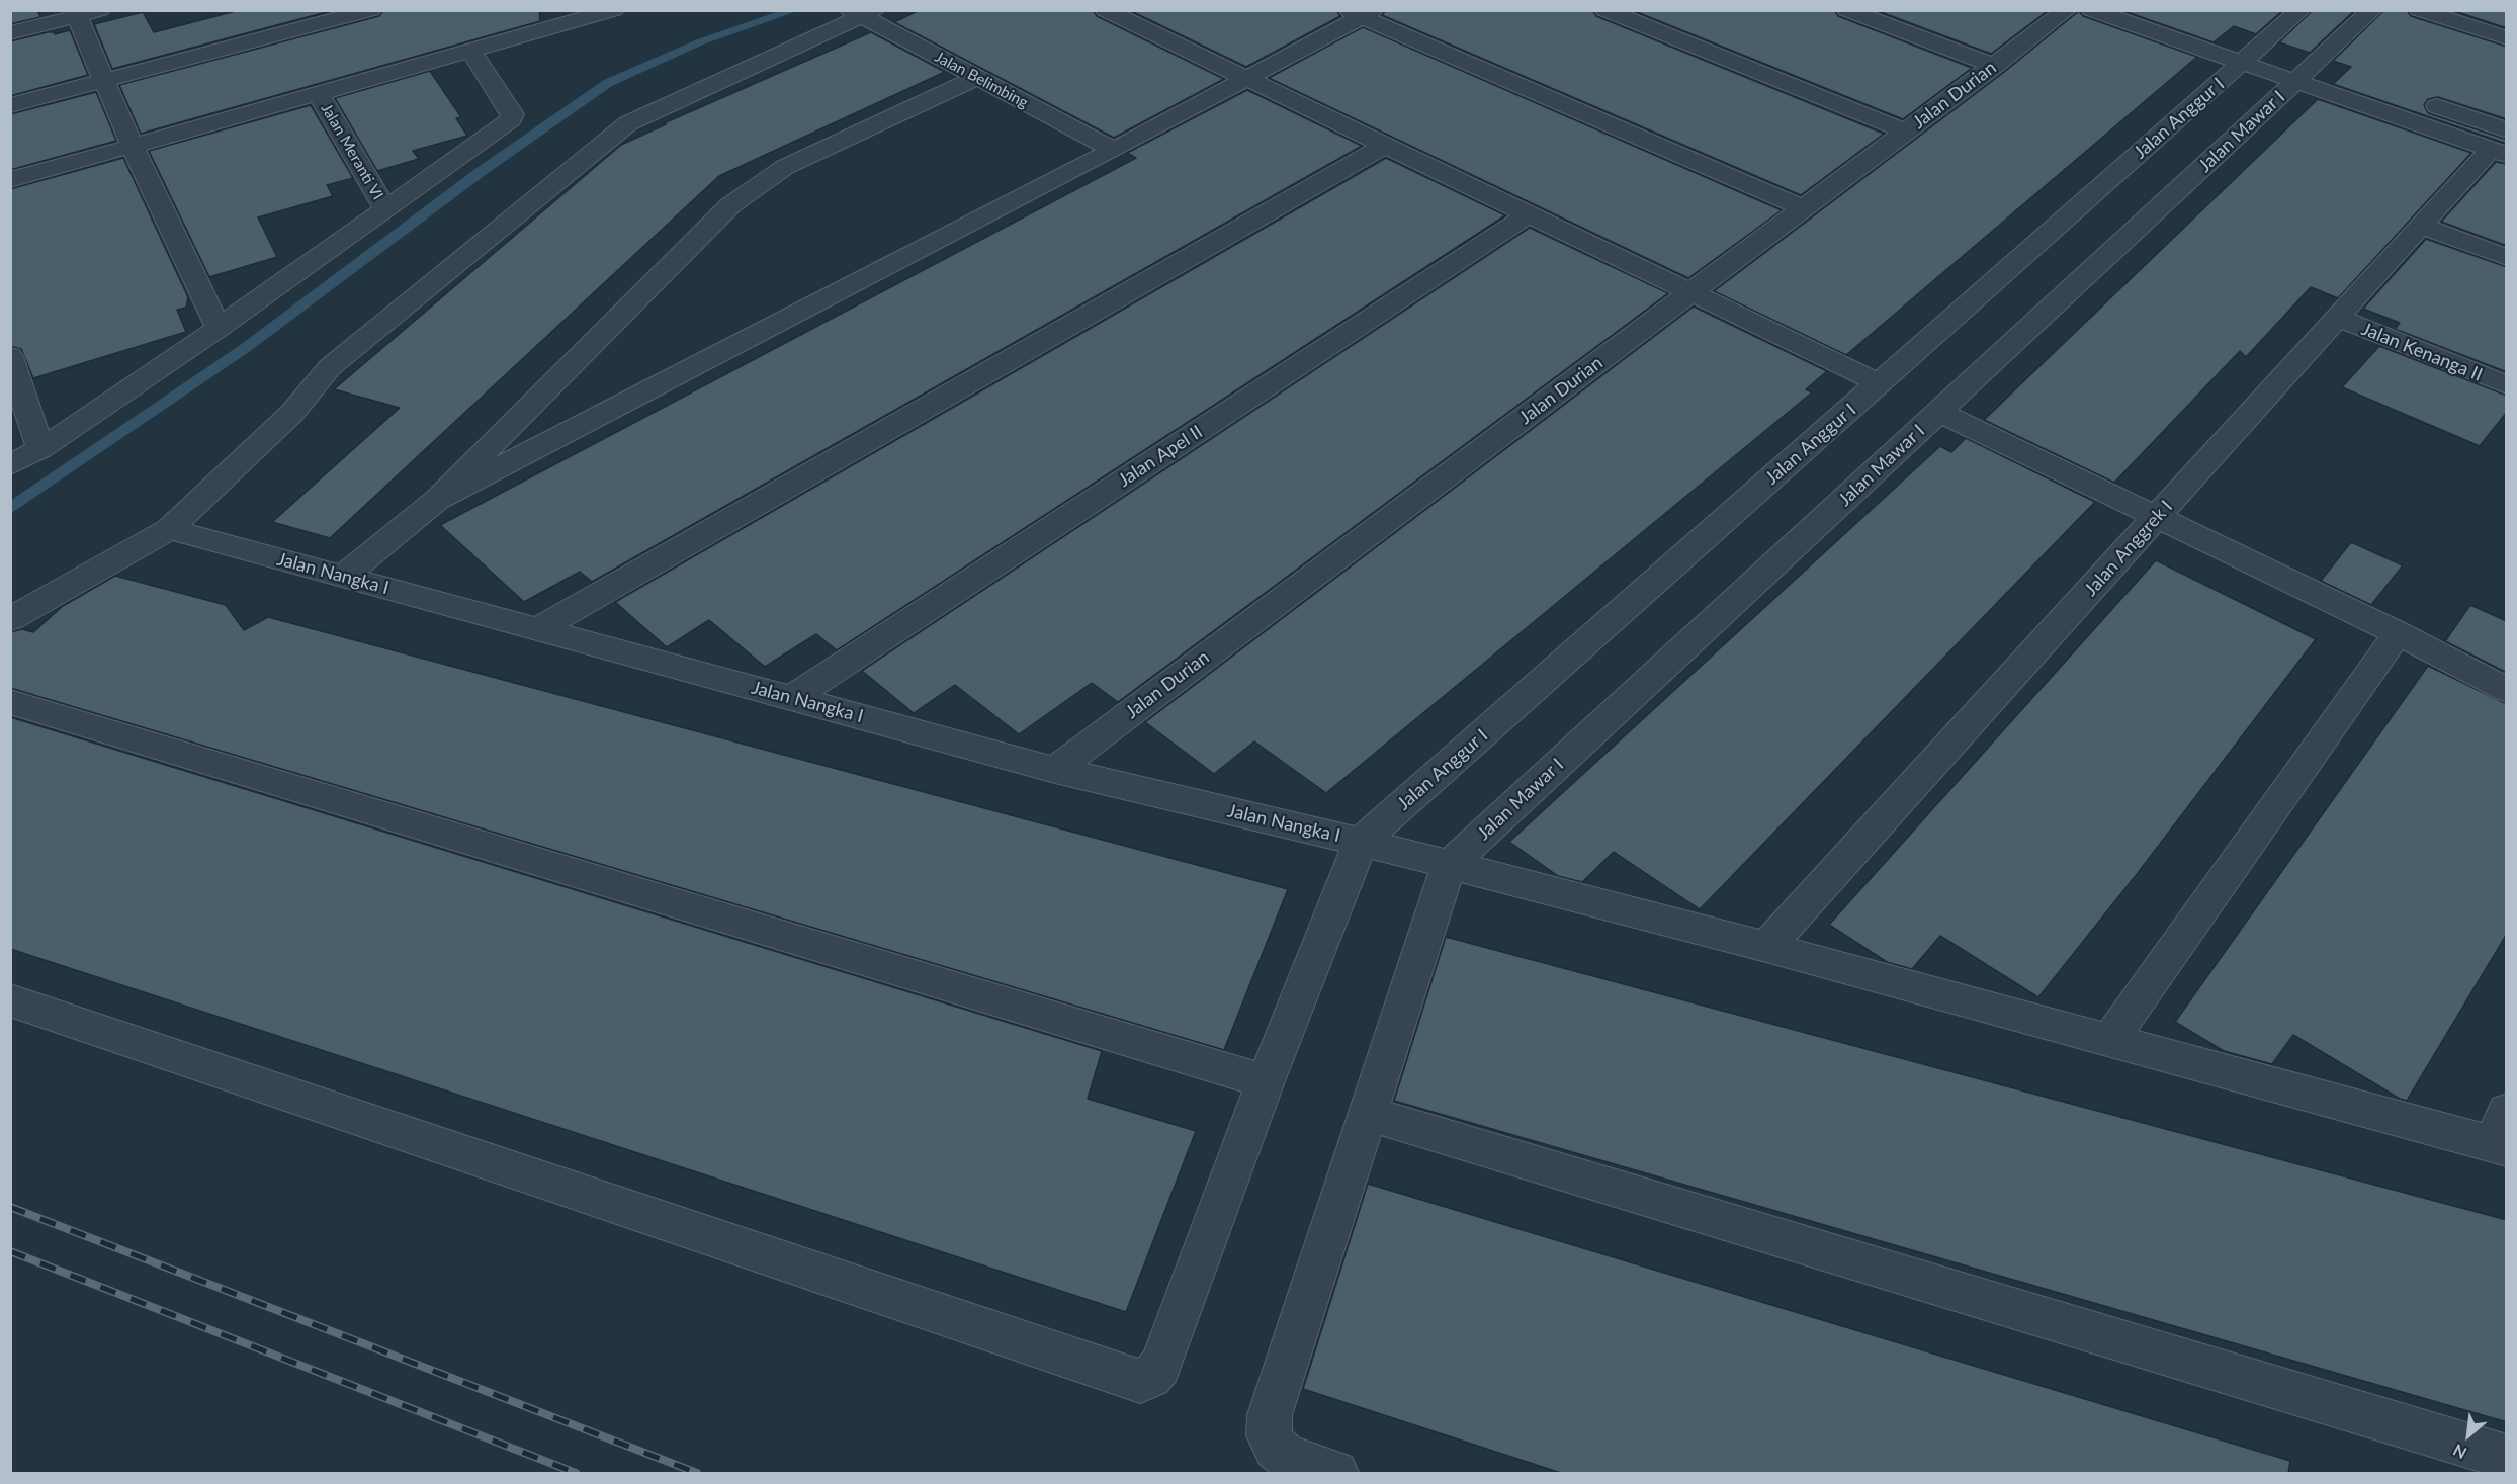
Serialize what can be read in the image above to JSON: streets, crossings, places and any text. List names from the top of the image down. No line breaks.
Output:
{"streets":{"street":["Jalan Belimbing","Jalan Durian","Jalan Anggur I","Jalan Mawar I","Jalan Meranti VI","Jalan Kenanga II","Jalan Apel II","Jalan Anggrek I","Jalan Nangka I"]},"crossings":[["Jalan Durian","Jalan Nangka I"],["Jalan Anggur I","Jalan Mawar I"],["Jalan Anggur I","Jalan Nangka I"],["Jalan Mawar I","Jalan Nangka I"],["Jalan Kenanga II","Jalan Anggrek I"],["Jalan Apel II","Jalan Nangka I"],["Jalan Anggrek I","Jalan Nangka I"]],"north":"bottom left"}
